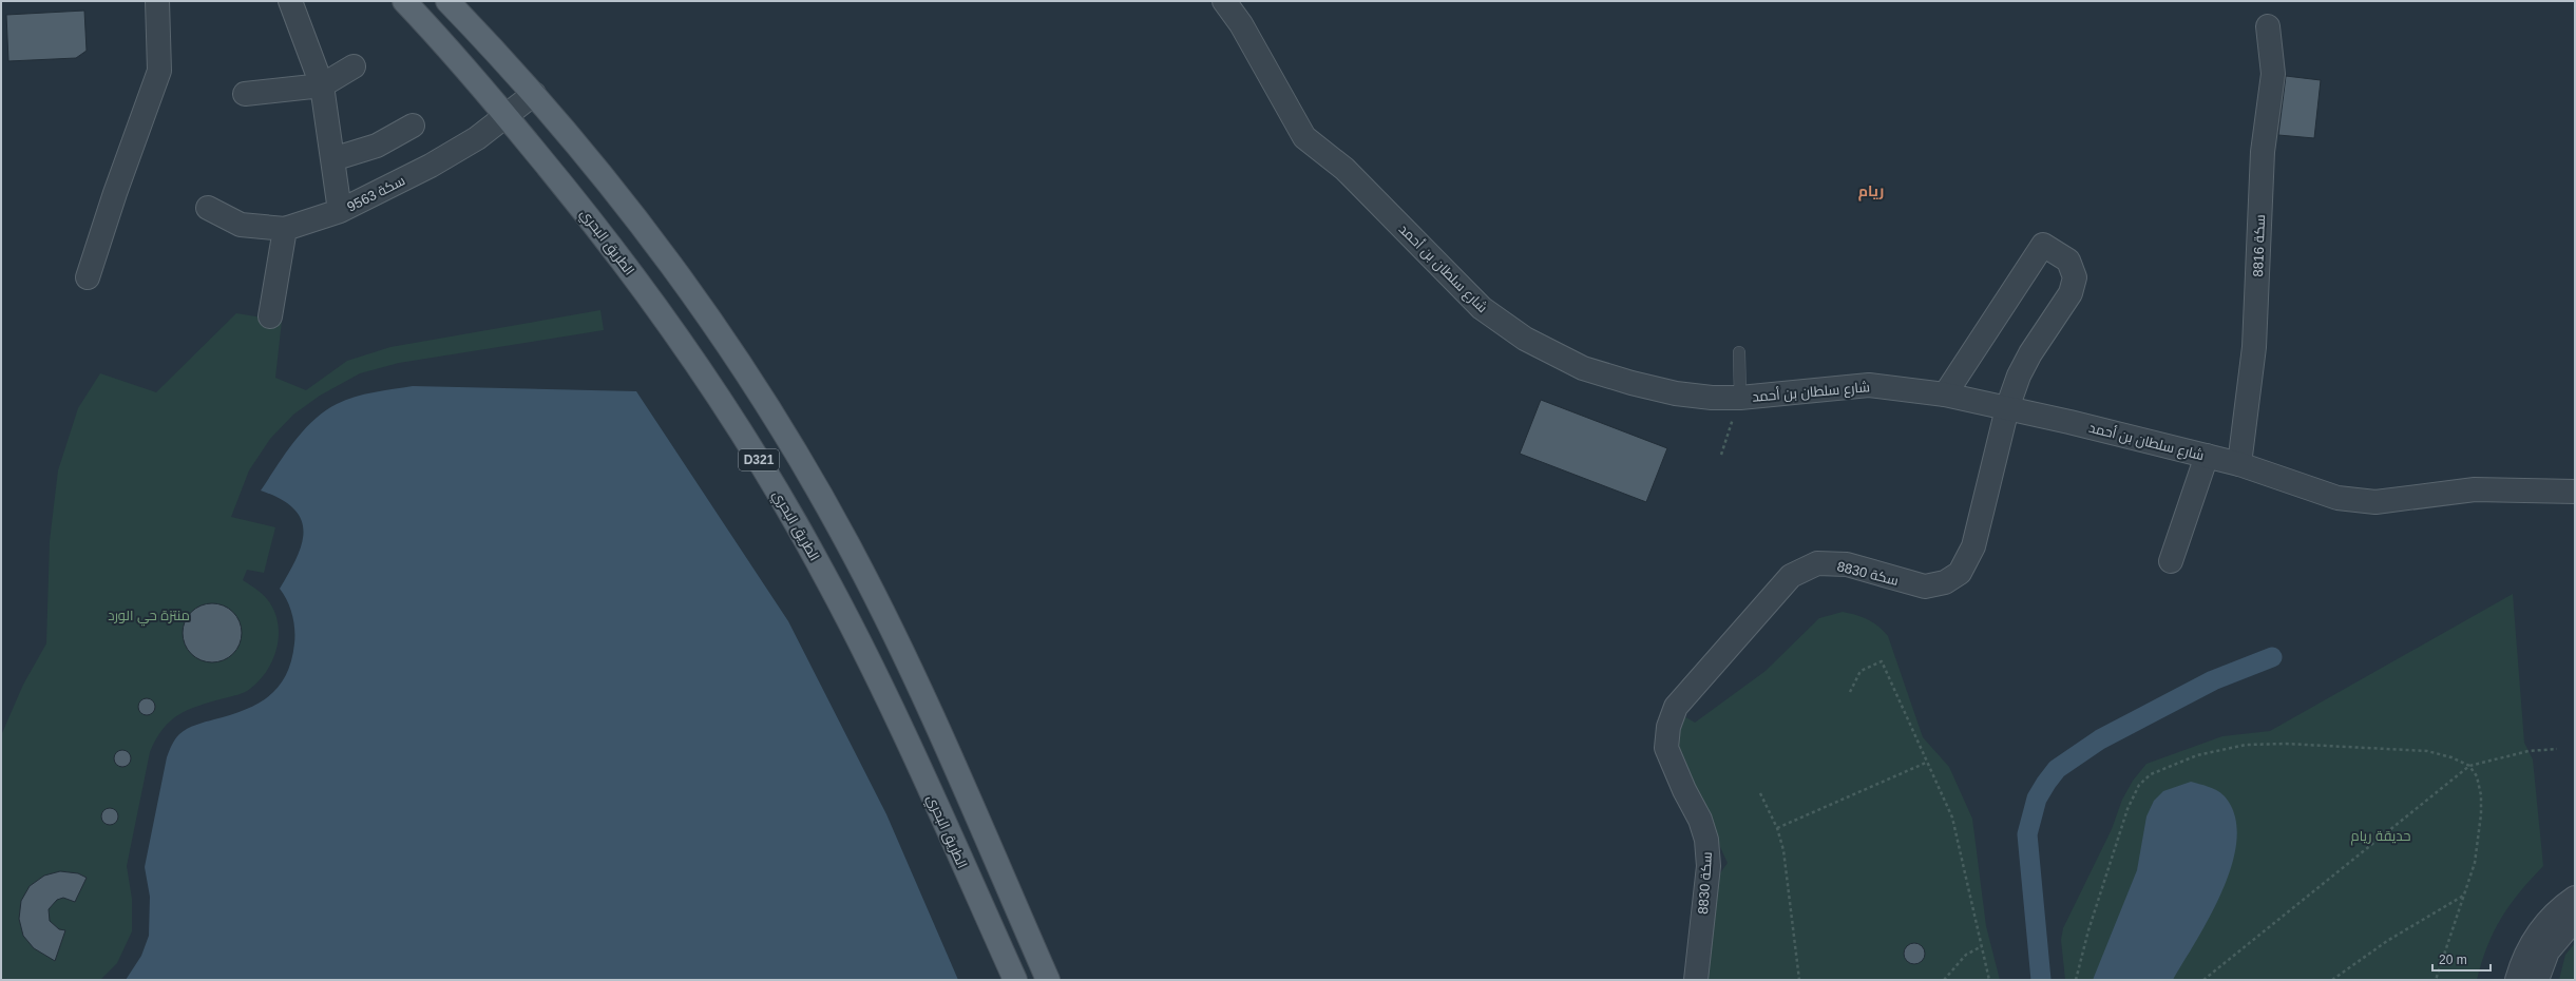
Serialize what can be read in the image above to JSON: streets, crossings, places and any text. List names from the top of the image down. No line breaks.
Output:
{"streets":{"main road":["الطريق البحري","D321"],"street":["سكة 9563","سكة 8816","شارع سلطان بن أحمد","سكة 8830"]},"crossings":[["سكة 9563","الطريق البحري"],["سكة 9563","D321"],["سكة 8816","شارع سلطان بن أحمد"],["شارع سلطان بن أحمد","سكة 8830"]],"districts":["ريام"],"parks":["منتزة حي الورد","حديقة ريام"],"scale_bar":"20 m"}
